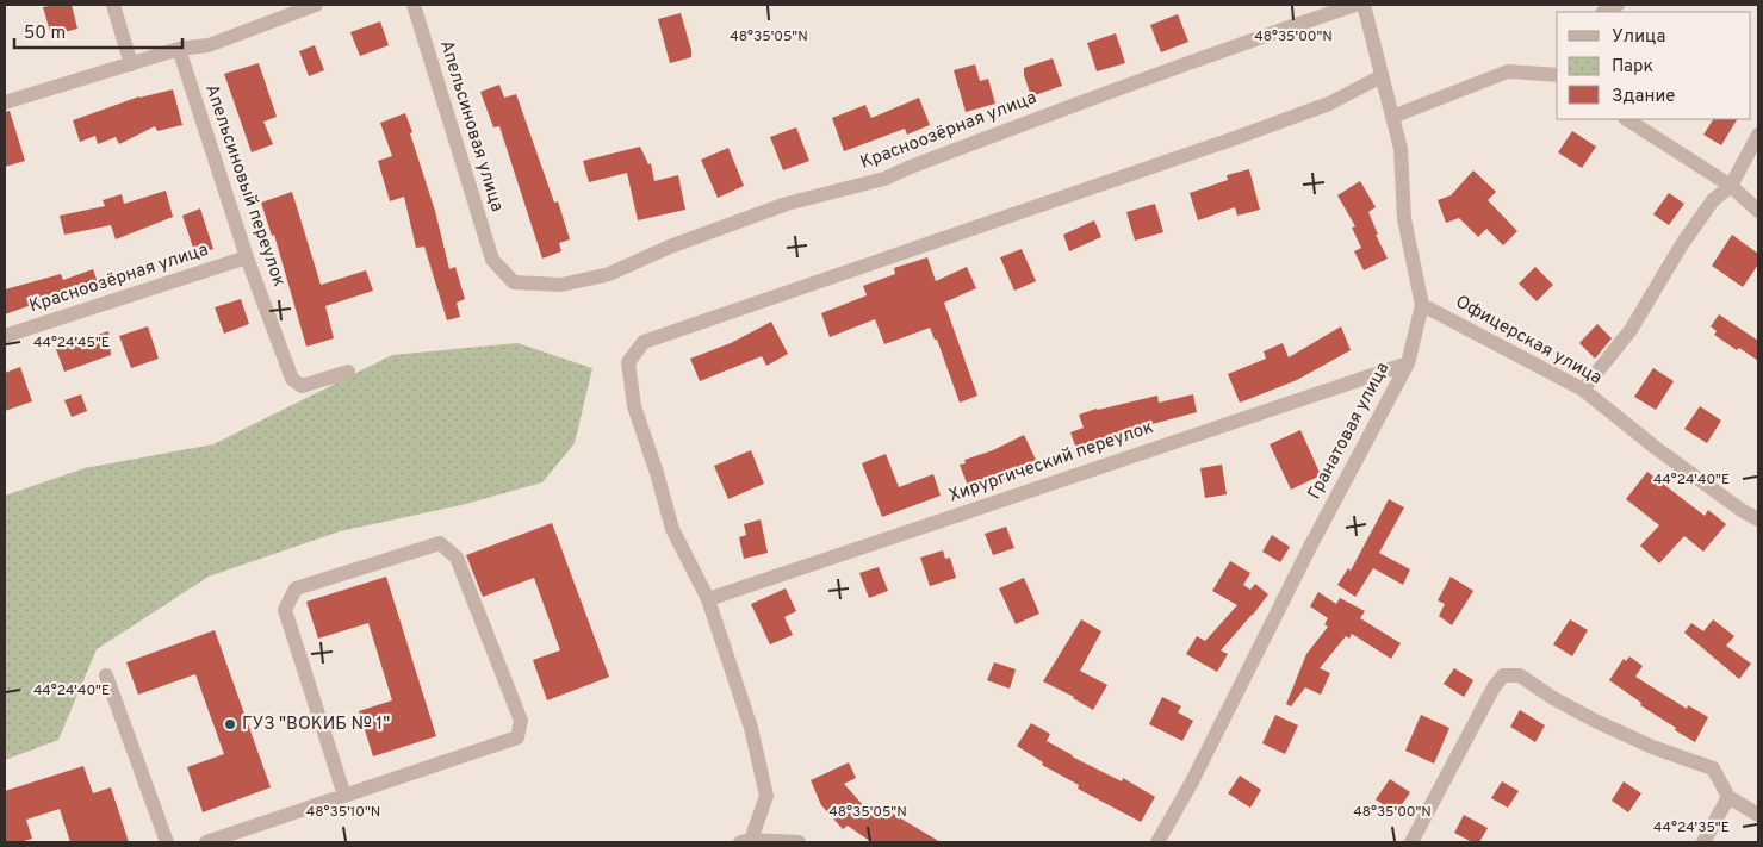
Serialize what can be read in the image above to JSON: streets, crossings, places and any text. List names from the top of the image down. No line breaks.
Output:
{"streets":{"street":["Апельсиновая улица","Красноозёрная улица","Апельсиновый переулок","Офицерская улица","Гранатовая улица","Хирургический переулок"]},"crossings":[["Апельсиновая улица","Красноозёрная улица"],["Красноозёрная улица","Апельсиновый переулок"],["Офицерская улица","Гранатовая улица"],["Гранатовая улица","Хирургический переулок"]],"places":["ГУЗ \"ВОКИБ № 1\""],"legend":["Улица","Парк","Здание"],"scale_bar":"50 m","coordinates":["48°35'05\"N","48°35'00\"N","44°24'45\"E","44°24'40\"E","48°35'10\"N","44°24'35\"E"]}
